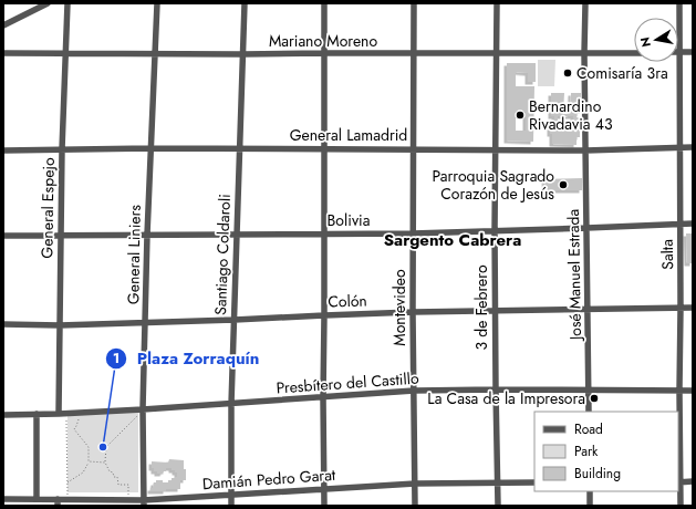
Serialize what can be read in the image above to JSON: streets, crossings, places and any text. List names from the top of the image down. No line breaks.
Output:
{"streets":{"street":["Mariano Moreno","General Lamadrid","General Espejo","Bolivia","General Liniers","Santiago Coldaroli","Salta","José Manuel Estrada","Colón","Montevideo","3 de Febrero","Presbítero del Castillo","Damián Pedro Garat"]},"crossings":[["Mariano Moreno","General Espejo"],["Mariano Moreno","General Liniers"],["Mariano Moreno","Santiago Coldaroli"],["Mariano Moreno","José Manuel Estrada"],["Mariano Moreno","Montevideo"],["Mariano Moreno","3 de Febrero"],["General Lamadrid","General Espejo"],["General Lamadrid","General Liniers"],["General Lamadrid","Santiago Coldaroli"],["General Lamadrid","Salta"],["General Lamadrid","José Manuel Estrada"],["General Lamadrid","Montevideo"],["General Lamadrid","3 de Febrero"],["General Espejo","Bolivia"],["General Espejo","Colón"],["General Espejo","Presbítero del Castillo"],["Bolivia","General Liniers"],["Bolivia","Santiago Coldaroli"],["Bolivia","Salta"],["Bolivia","José Manuel Estrada"],["Bolivia","Montevideo"],["Bolivia","3 de Febrero"],["General Liniers","Colón"],["General Liniers","Presbítero del Castillo"],["General Liniers","Damián Pedro Garat"],["Santiago Coldaroli","Colón"],["Santiago Coldaroli","Presbítero del Castillo"],["Santiago Coldaroli","Damián Pedro Garat"],["Salta","Colón"],["Salta","Presbítero del Castillo"],["José Manuel Estrada","Colón"],["José Manuel Estrada","Presbítero del Castillo"],["Colón","Montevideo"],["Colón","3 de Febrero"],["Montevideo","Presbítero del Castillo"],["Montevideo","Damián Pedro Garat"],["3 de Febrero","Presbítero del Castillo"],["3 de Febrero","Damián Pedro Garat"]],"districts":["Sargento Cabrera"],"places":["Comisaría 3ra","Bernardino Rivadavia 43","Parroquia Sagrado Corazón de Jesús","La Casa de la Impresora","Plaza Zorraquín"],"legend":["Road","Park","Building"],"north":"left"}
